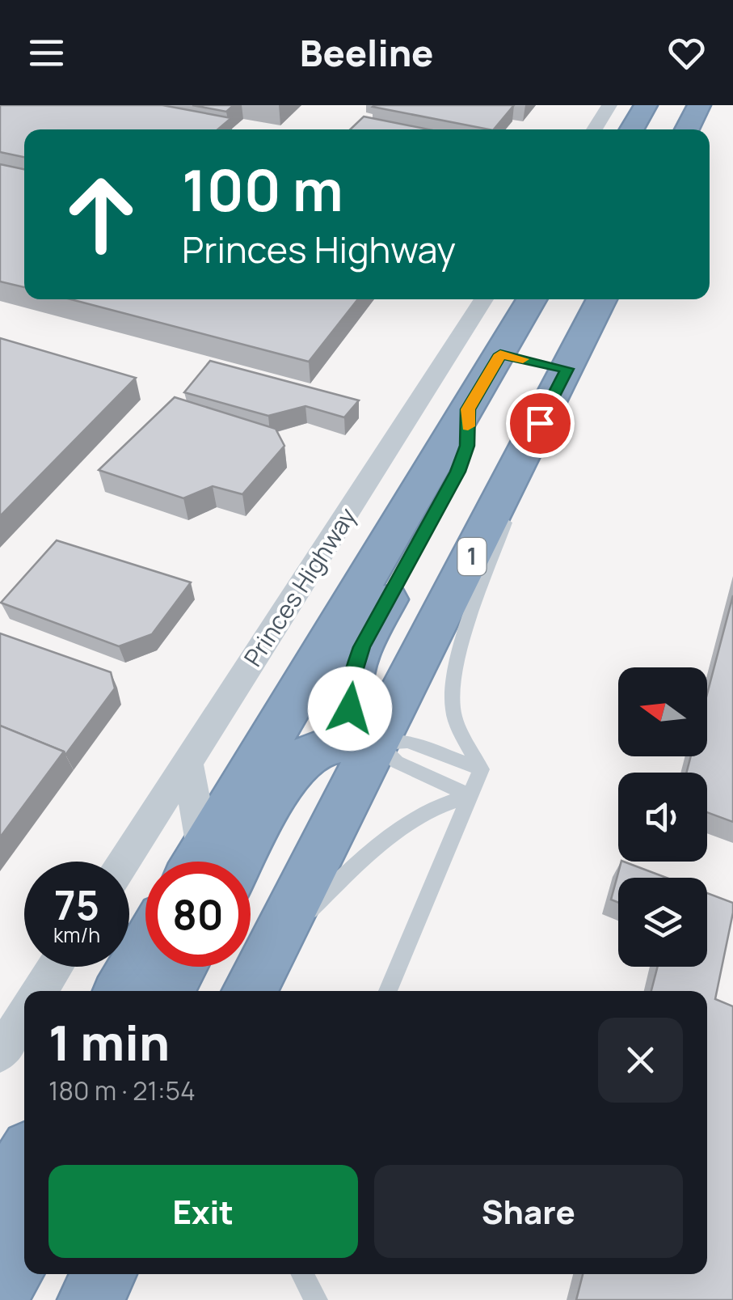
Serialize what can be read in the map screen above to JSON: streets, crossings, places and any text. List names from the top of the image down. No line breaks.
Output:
{"streets":{"highway":["1","Princes Highway"]},"north":"left","page":{"header":"Beeline","turn":["100 m","Princes Highway"],"speed":"75 km/h","limit":"80","heading":["1 min","180 m · 21:54"],"buttons":["Exit","Share"]}}
